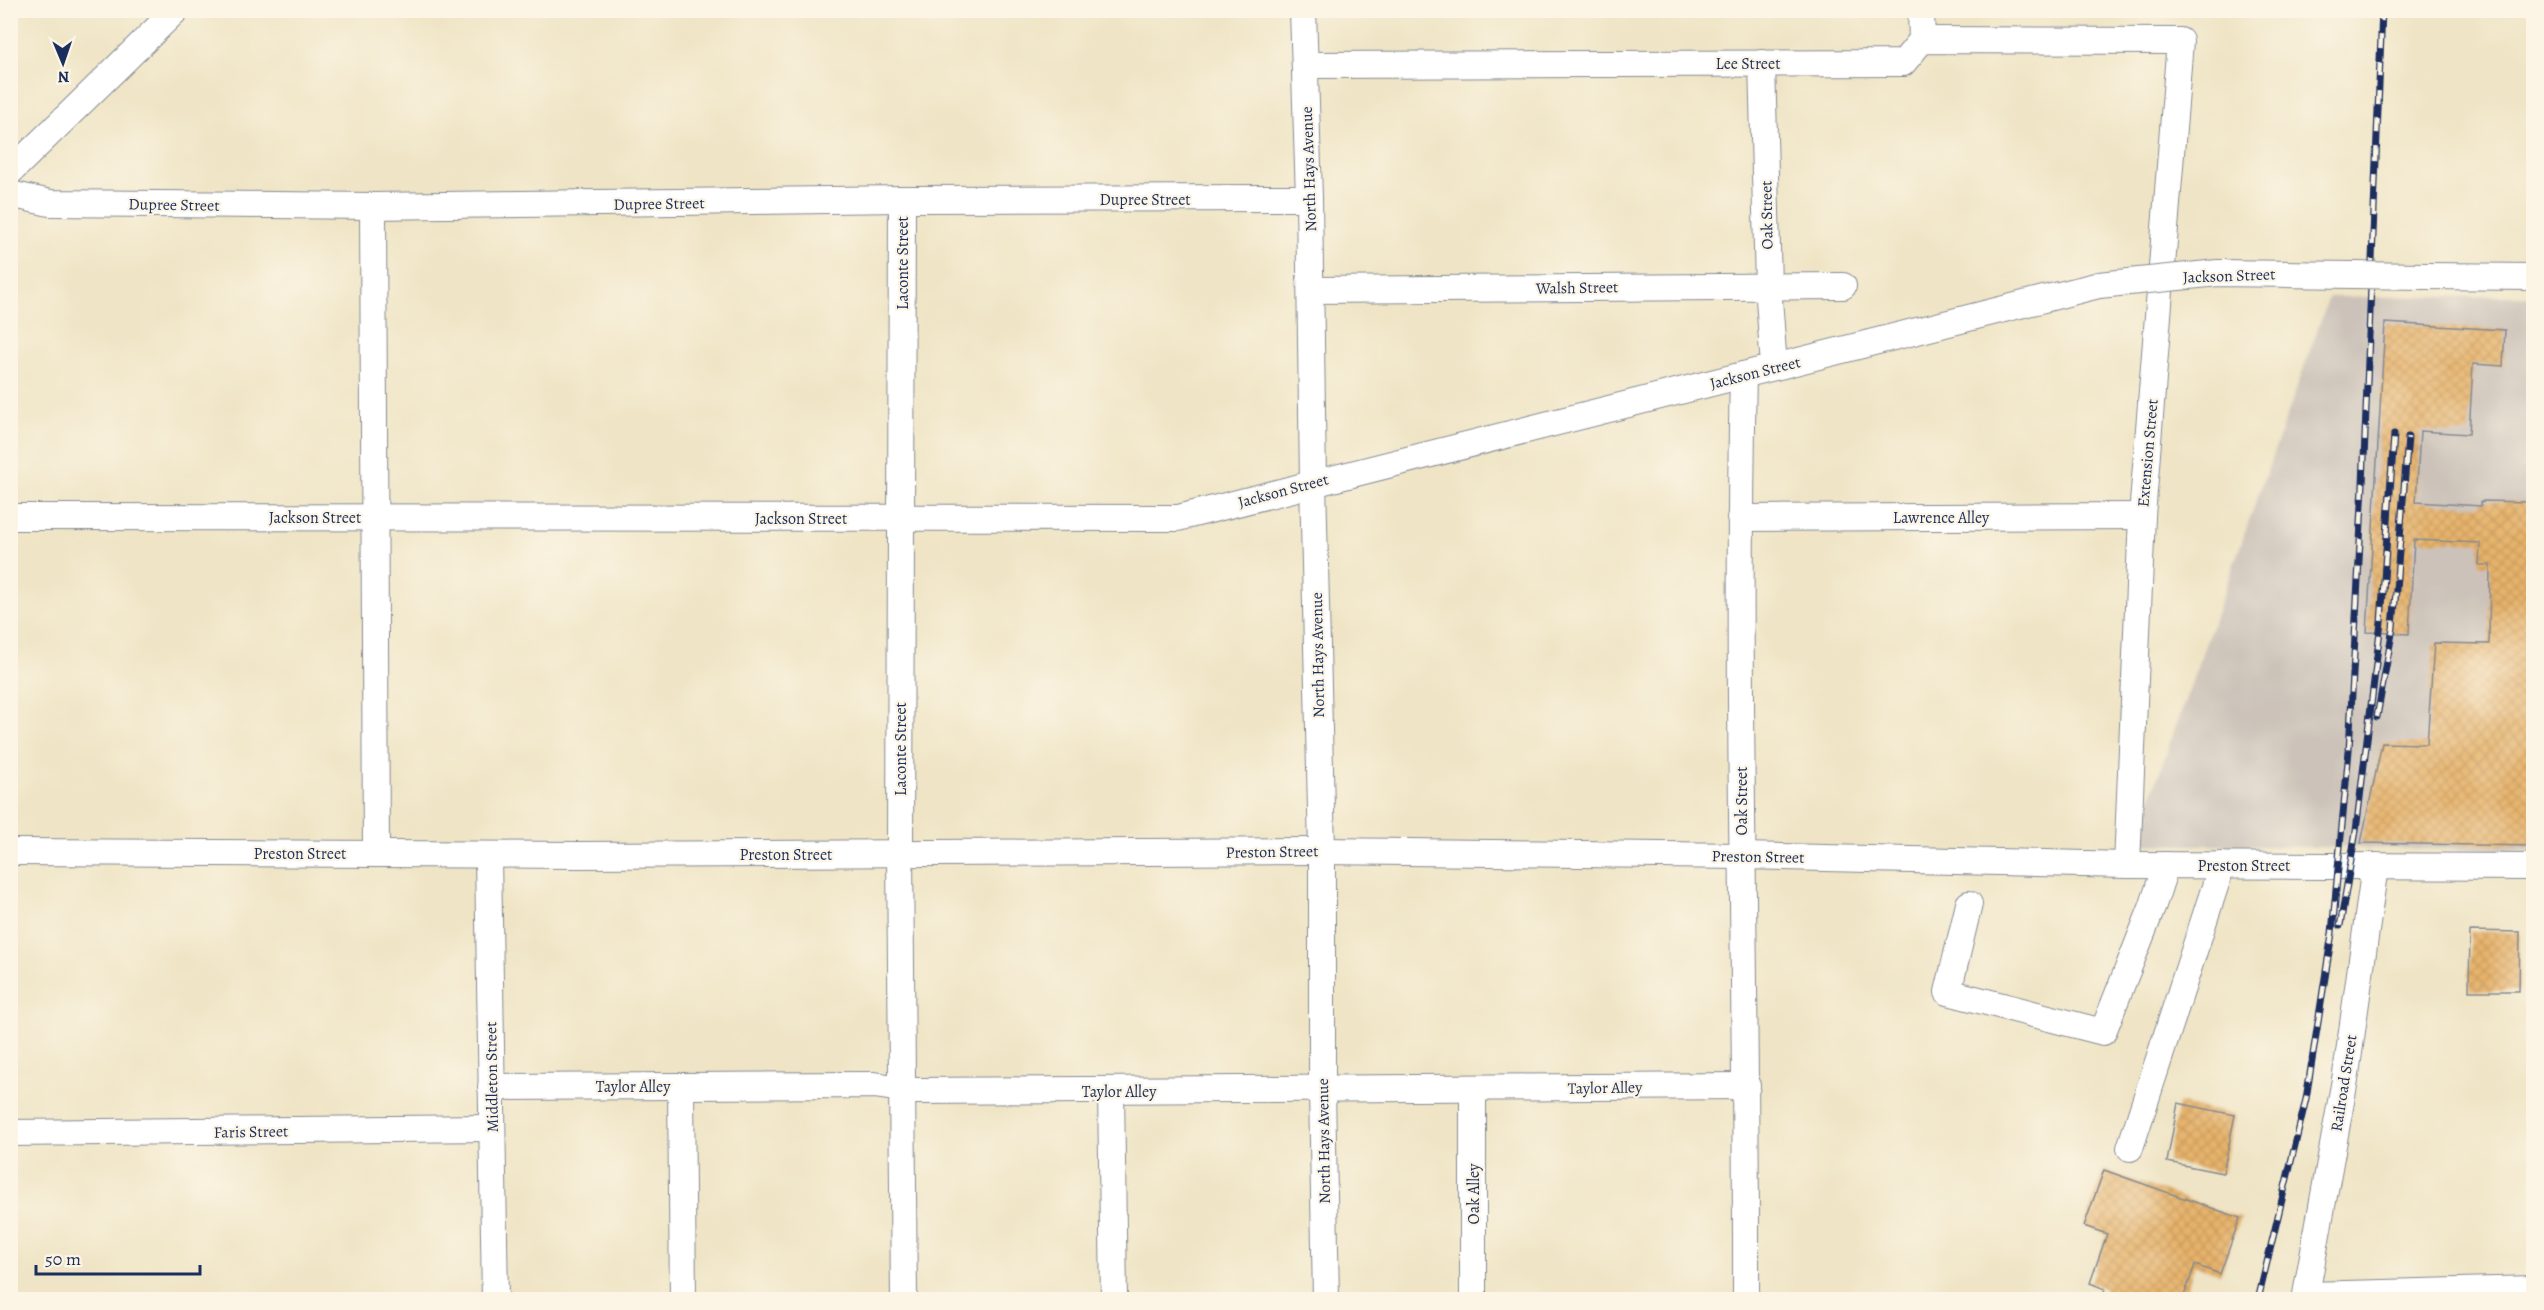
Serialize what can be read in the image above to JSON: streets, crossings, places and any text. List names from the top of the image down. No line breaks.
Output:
{"streets":{"street":["Lee Street","North Hays Avenue","Dupree Street","Oak Street","Laconte Street","Jackson Street","Walsh Street","Extension Street","Lawrence Alley","Preston Street","Middleton Street","Railroad Street","Taylor Alley","Faris Street","Oak Alley"]},"crossings":[["Lee Street","North Hays Avenue"],["Lee Street","Oak Street"],["Lee Street","Extension Street"],["North Hays Avenue","Dupree Street"],["North Hays Avenue","Jackson Street"],["North Hays Avenue","Walsh Street"],["North Hays Avenue","Preston Street"],["North Hays Avenue","Taylor Alley"],["Dupree Street","Laconte Street"],["Oak Street","Jackson Street"],["Oak Street","Walsh Street"],["Oak Street","Lawrence Alley"],["Oak Street","Preston Street"],["Oak Street","Taylor Alley"],["Laconte Street","Jackson Street"],["Laconte Street","Preston Street"],["Laconte Street","Taylor Alley"],["Extension Street","Lawrence Alley"],["Extension Street","Preston Street"],["Preston Street","Middleton Street"],["Preston Street","Railroad Street"],["Middleton Street","Taylor Alley"],["Middleton Street","Faris Street"],["Taylor Alley","Oak Alley"]],"scale_bar":"50 m","north":"bottom"}
